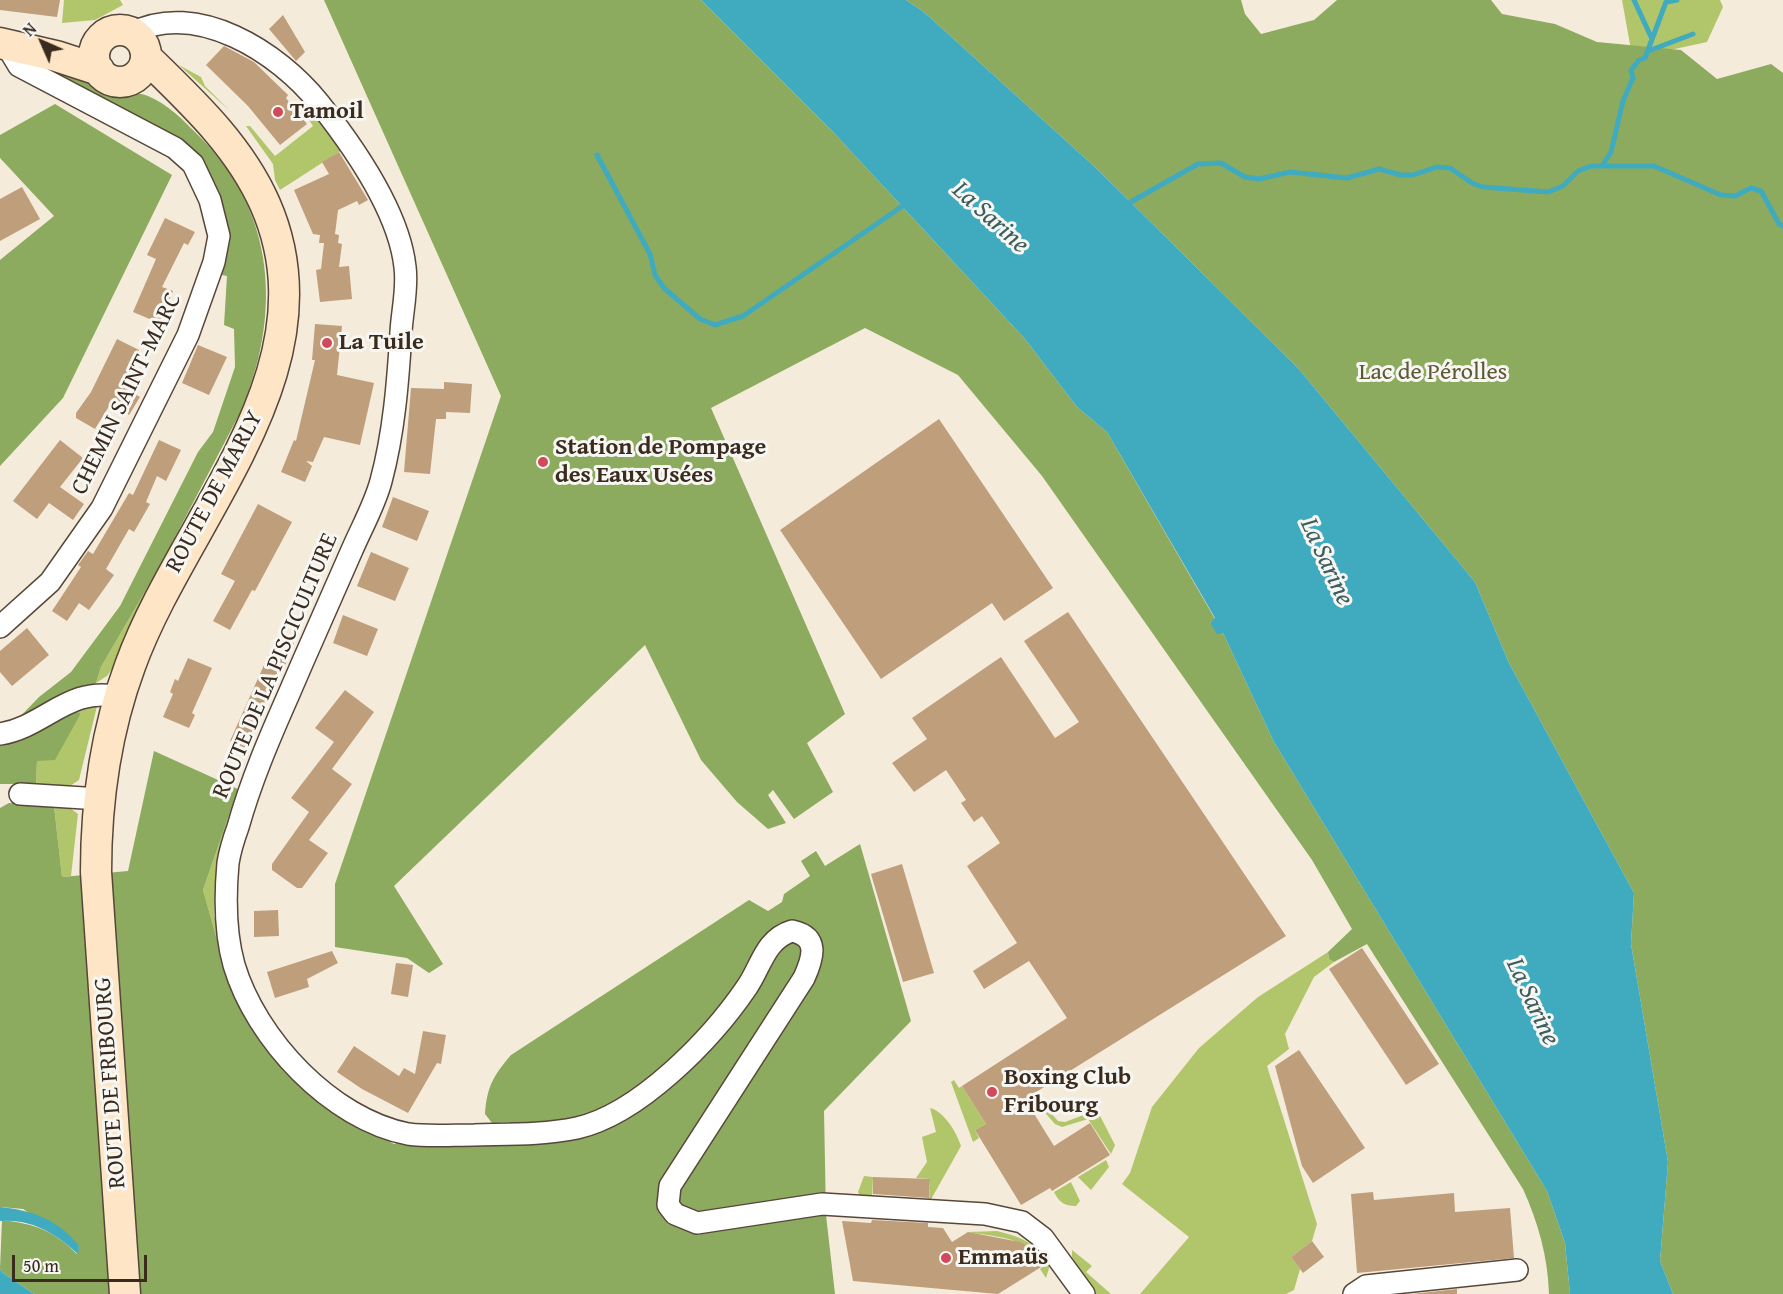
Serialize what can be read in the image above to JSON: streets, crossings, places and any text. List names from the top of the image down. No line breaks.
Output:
{"streets":{"main road":["ROUTE DE MARLY","ROUTE DE FRIBOURG"],"street":["CHEMIN SAINT-MARC","ROUTE DE LA PISCICULTURE"]},"crossings":[["CHEMIN SAINT-MARC","ROUTE DE MARLY"],["ROUTE DE MARLY","ROUTE DE LA PISCICULTURE"],["ROUTE DE MARLY","ROUTE DE FRIBOURG"]],"water":["La Sarine"],"parks":["Lac de Pérolles"],"places":["Tamoil","La Tuile","Station de Pompage des Eaux Usées","Boxing Club Fribourg","Emmaüs"],"scale_bar":"50 m","north":"top left"}
